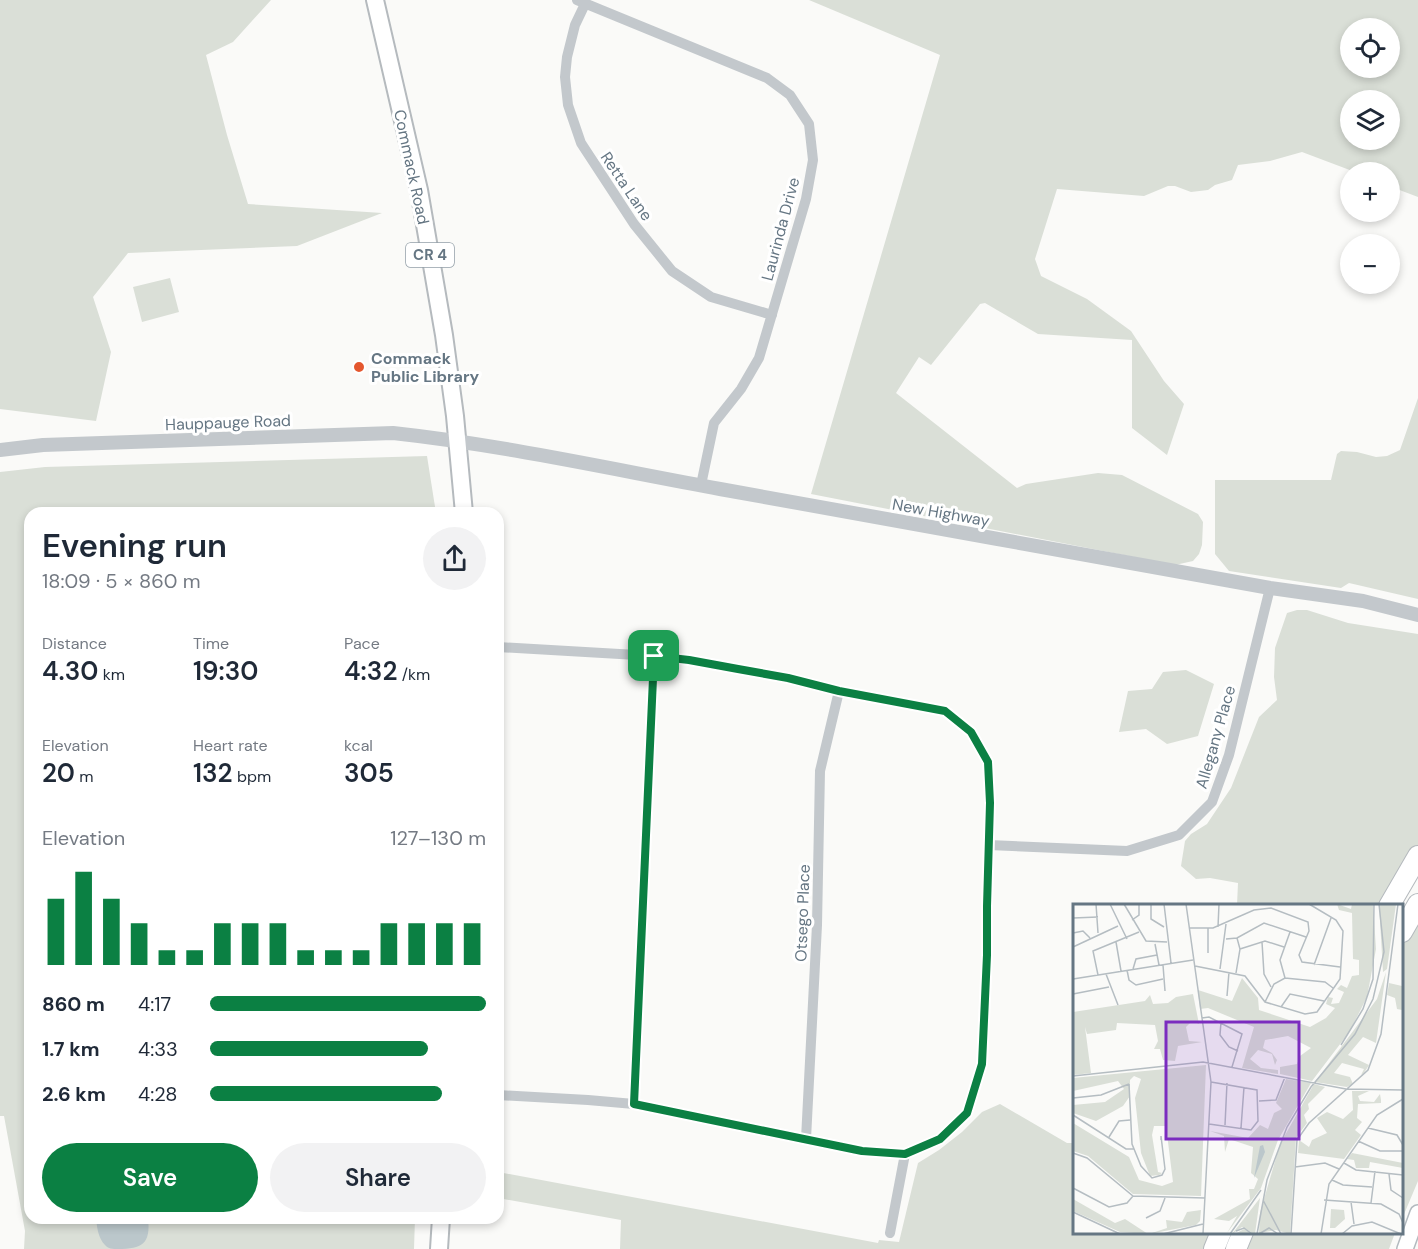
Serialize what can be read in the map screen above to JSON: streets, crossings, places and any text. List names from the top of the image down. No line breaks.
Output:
{"streets":{"main road":["Commack Road","CR 4"],"street":["Retta Lane","Laurinda Drive","Hauppauge Road","New Highway","Allegany Place","Otsego Place"]},"crossings":[["Commack Road","Hauppauge Road"],["Commack Road","New Highway"],["Retta Lane","Laurinda Drive"],["Laurinda Drive","New Highway"],["Hauppauge Road","New Highway"],["New Highway","Allegany Place"]],"places":["Commack Public Library"],"page":{"map_buttons":["+","−"],"heading":["Evening run","18:09 · 5 × 860 m"],"stats":[["Distance","4.30 km"],["Time","19:30"],["Pace","4:32 /km"],["Elevation","20 m"],["Heart rate","132 bpm"],["kcal","305"]],"chart":["Elevation","127–130 m"],"list":[{"name":"860 m","note":"4:17"},{"name":"1.7 km","note":"4:33"},{"name":"2.6 km","note":"4:28"}],"buttons":["Save","Share"]}}
